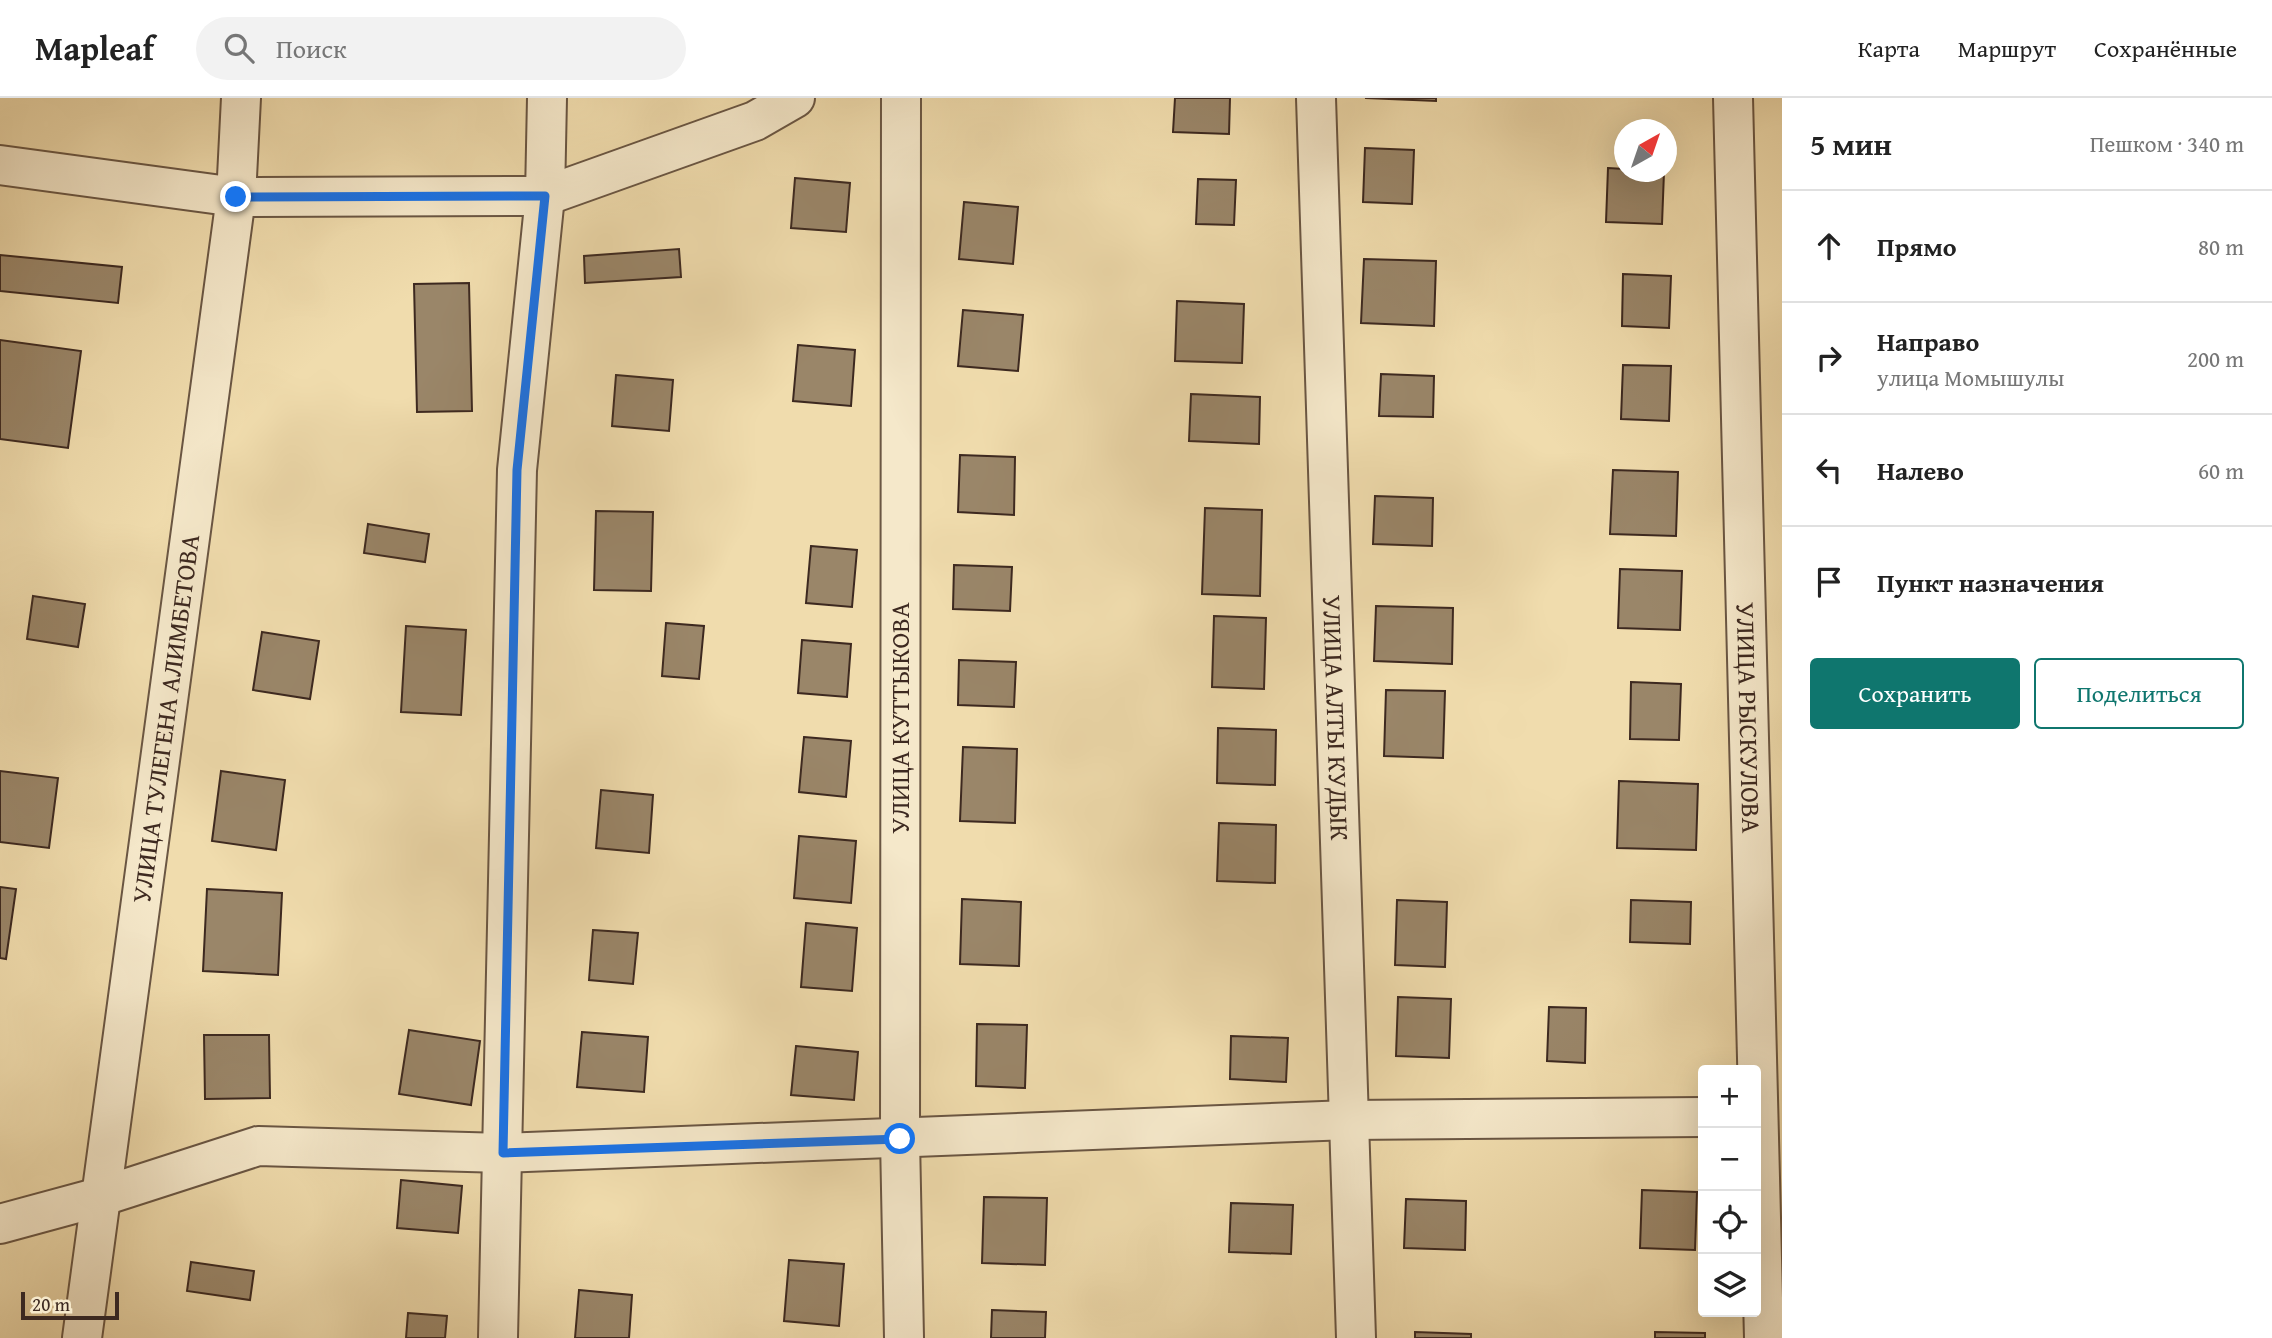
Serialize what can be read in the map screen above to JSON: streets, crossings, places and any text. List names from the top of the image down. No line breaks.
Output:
{"streets":{"street":["УЛИЦА ТУЛЕГЕНА АЛИМБЕТОВА","УЛИЦА КУТТЫКОВА","УЛИЦА АЛТЫ КУДЫК","УЛИЦА РЫСКУЛОВА"]},"scale_bar":"20 m","north":"top right","page":{"header":"Mapleaf","search":"Поиск","nav":["Карта","Маршрут","Сохранённые"],"heading":["5 мин","Пешком · 340 m"],"list":[["Прямо","80 m"],["Направо","улица Момышулы","200 m"],["Налево","60 m"],"Пункт назначения"],"buttons":["Сохранить","Поделиться"],"map_buttons":["+","−"],"scale":"20 m"}}
